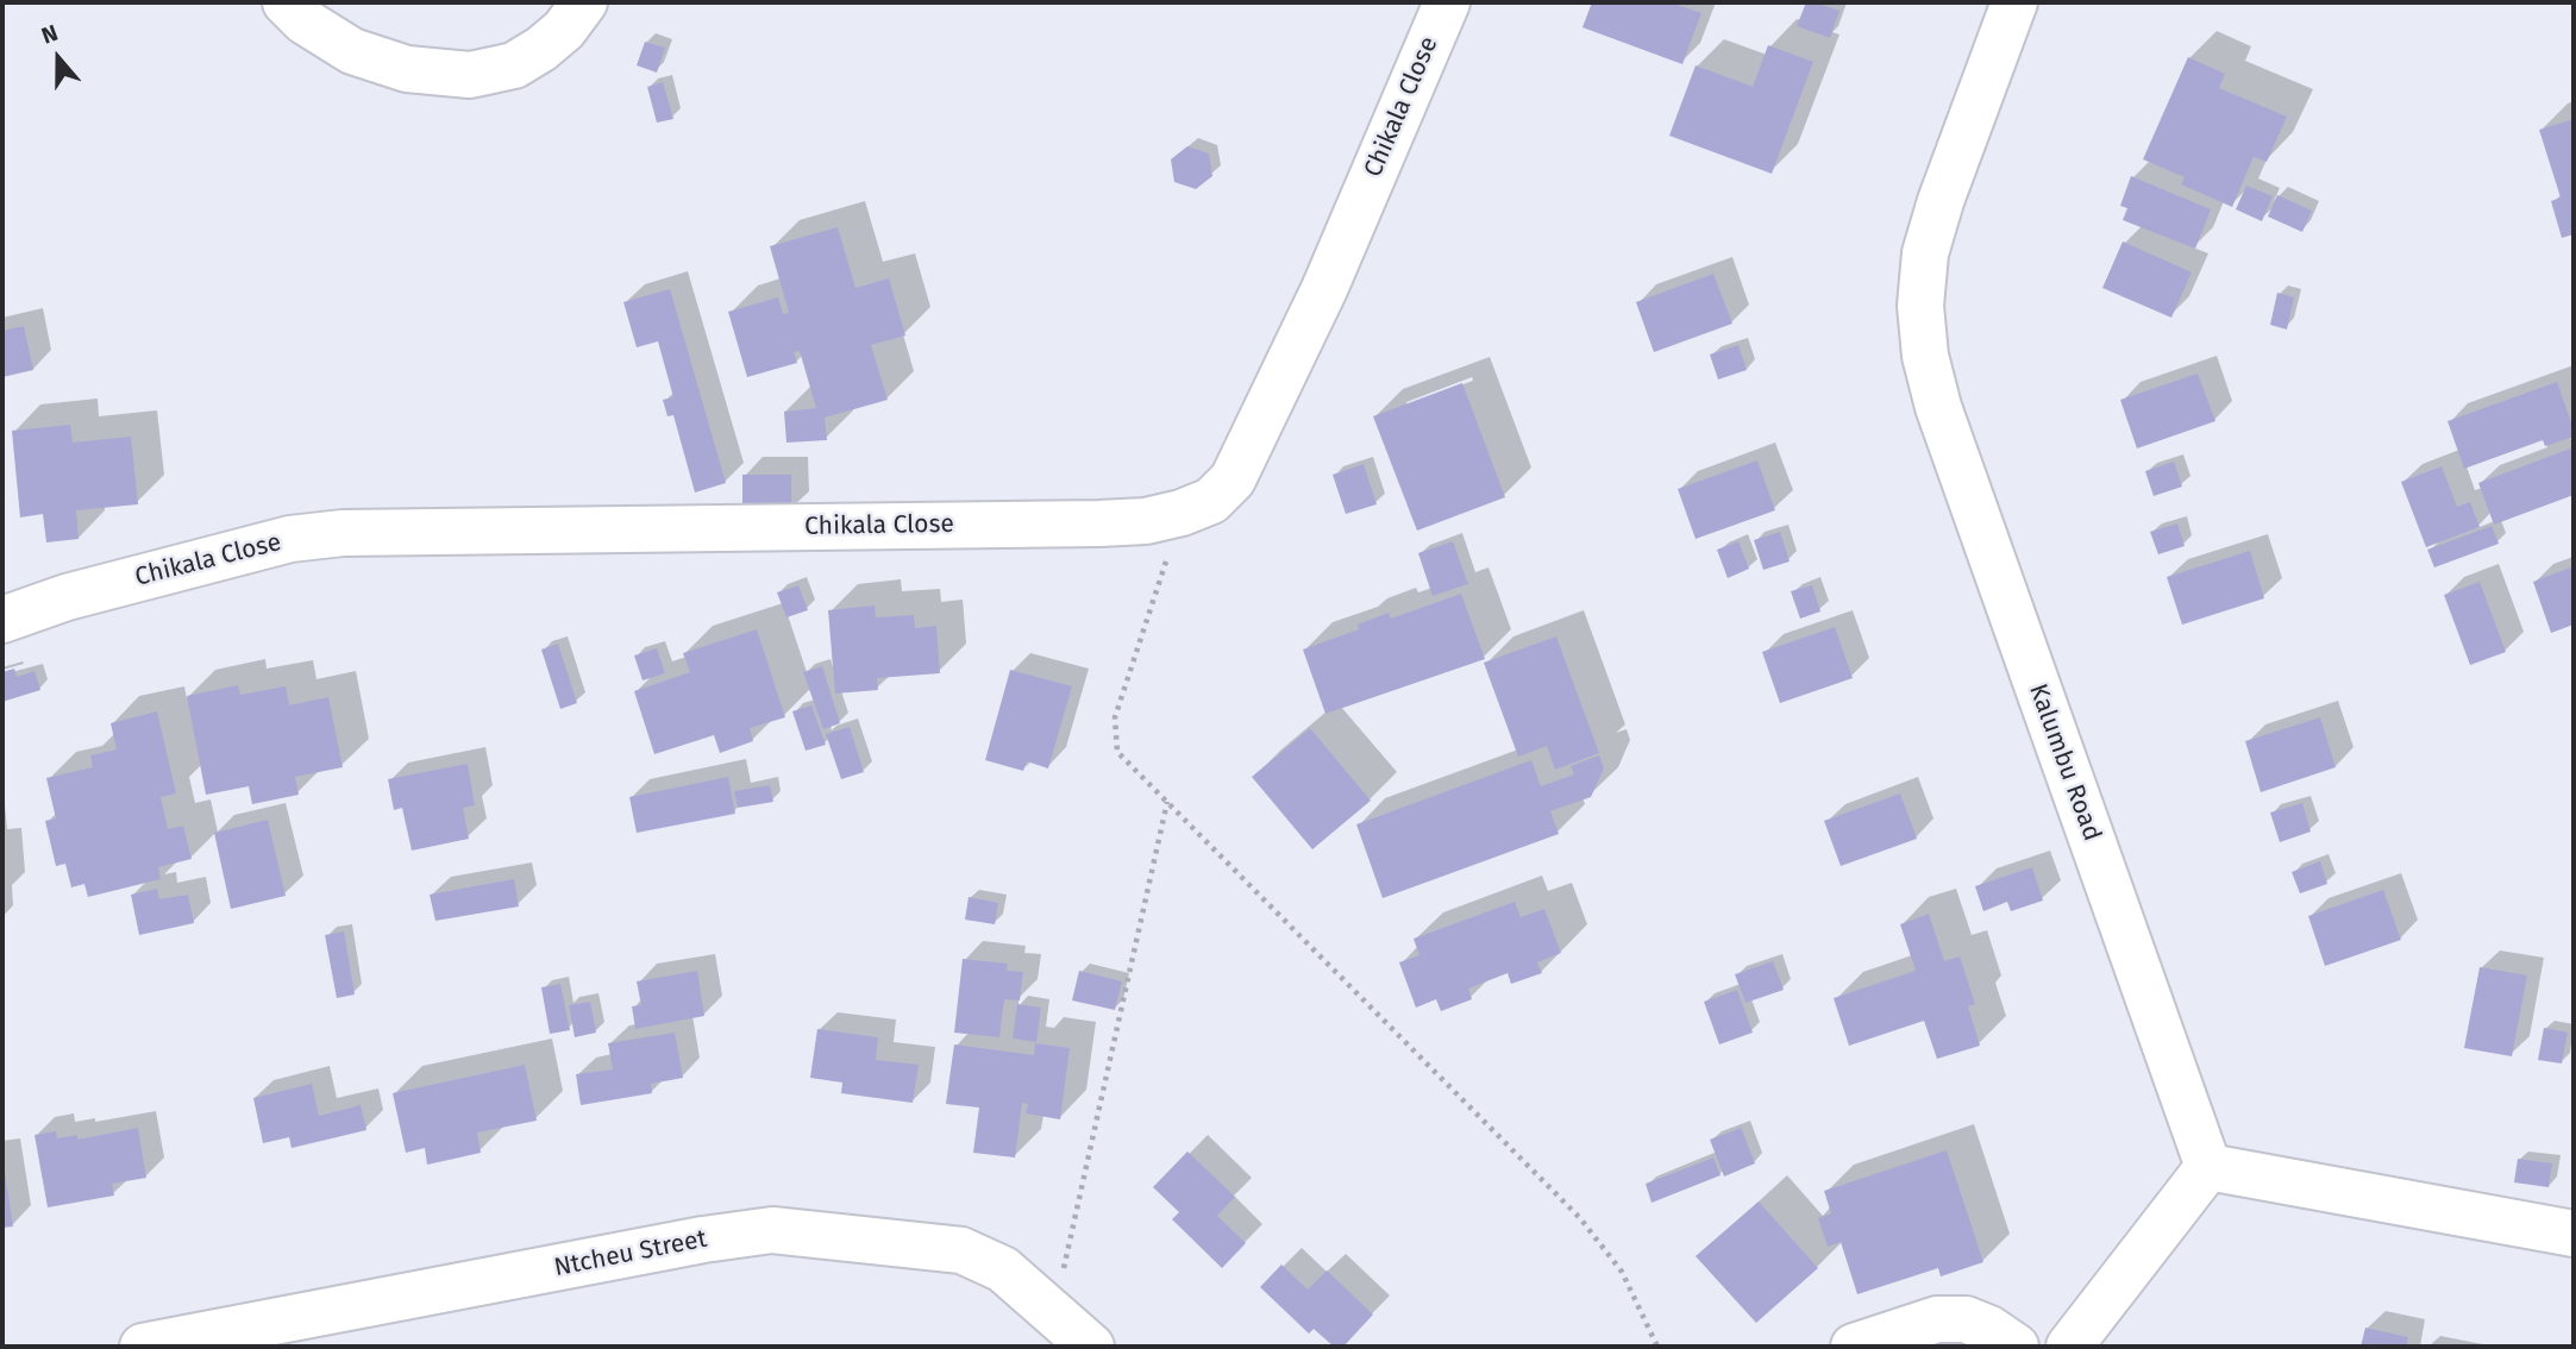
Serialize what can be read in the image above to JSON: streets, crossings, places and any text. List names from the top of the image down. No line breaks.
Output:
{"streets":{"street":["Chikala Close","Kalumbu Road","Ntcheu Street"]},"north":"top"}
